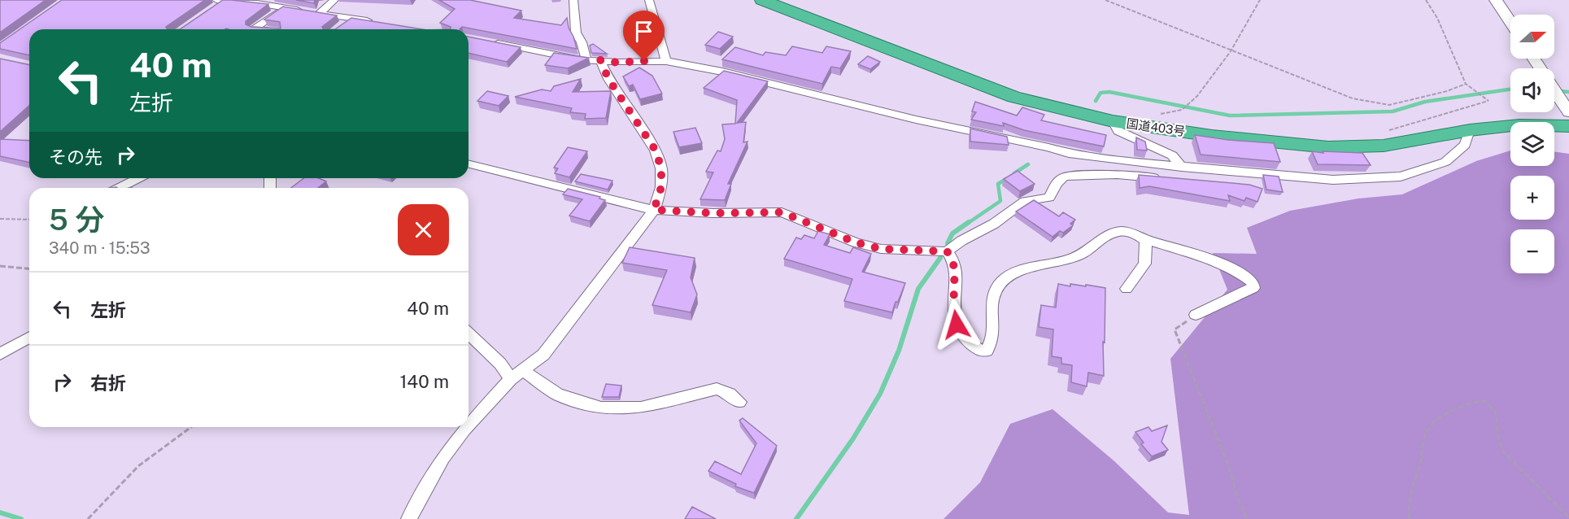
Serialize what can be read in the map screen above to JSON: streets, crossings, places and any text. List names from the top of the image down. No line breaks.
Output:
{"streets":{"highway":["国道403号"]},"north":"right","page":{"map_buttons":["+","−"],"turn":["40 m","左折"],"then":"その先","heading":["5 分","340 m · 15:53"],"list":[{"name":"左折","value":"40 m"},{"name":"右折","value":"140 m"}]}}
